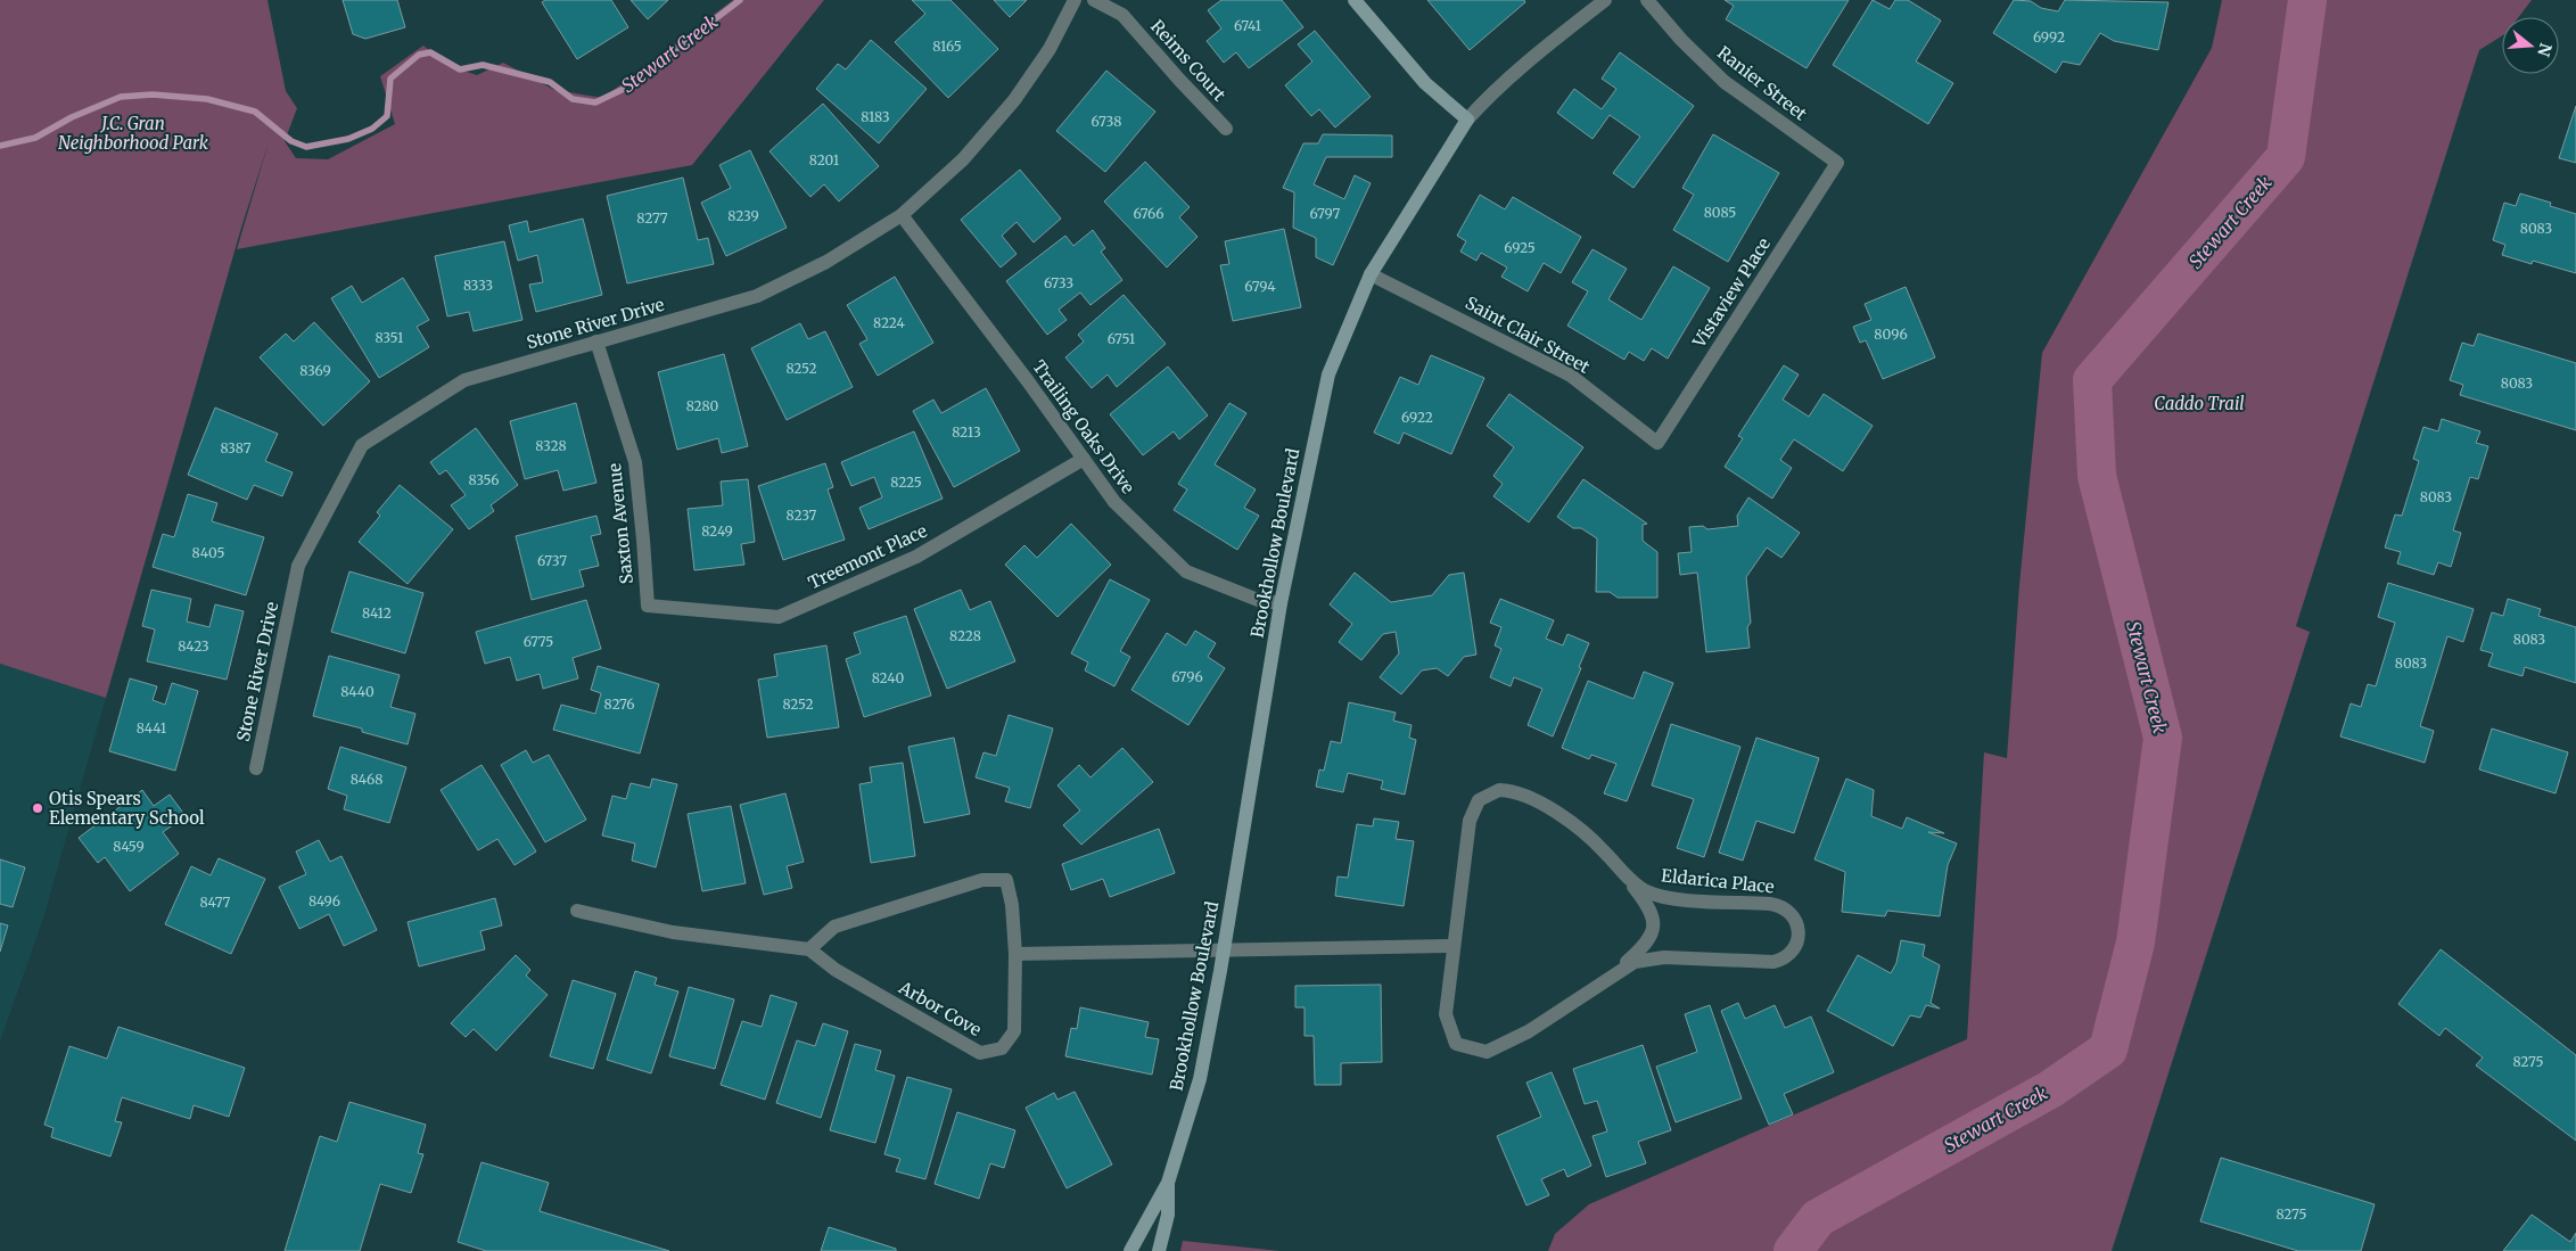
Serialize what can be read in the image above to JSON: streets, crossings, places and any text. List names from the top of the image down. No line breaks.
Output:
{"streets":{"street":["Reims Court","Ranier Street","Vistaview Place","Stone River Drive","Saint Clair Street","Trailing Oaks Drive","Saxton Avenue","Brookhollow Boulevard","Treemont Place","Eldarica Place","Arbor Cove"]},"crossings":[["Ranier Street","Vistaview Place"],["Vistaview Place","Saint Clair Street"],["Stone River Drive","Trailing Oaks Drive"],["Stone River Drive","Saxton Avenue"],["Saint Clair Street","Brookhollow Boulevard"],["Trailing Oaks Drive","Brookhollow Boulevard"],["Trailing Oaks Drive","Treemont Place"],["Saxton Avenue","Treemont Place"]],"water":["Stewart Creek"],"parks":["J.C. Gran Neighborhood Park","Caddo Trail"],"places":["Otis Spears Elementary School"],"house_numbers":["6741","6992","8165","8183","6738","8201","8085","6766","6797","8239","8277","8083","6925","6733","8333","6794","8224","8096","8351","6751","8252","8369","8083","8280","6922","8213","8328","8387","8356","8225","8083","8237","8249","8405","6737","8412","8228","8083","6775","8423","8083","6796","8240","8440","8276","8252","8441","8468","8459","8496","8477","8275","8275"],"north":"right"}
